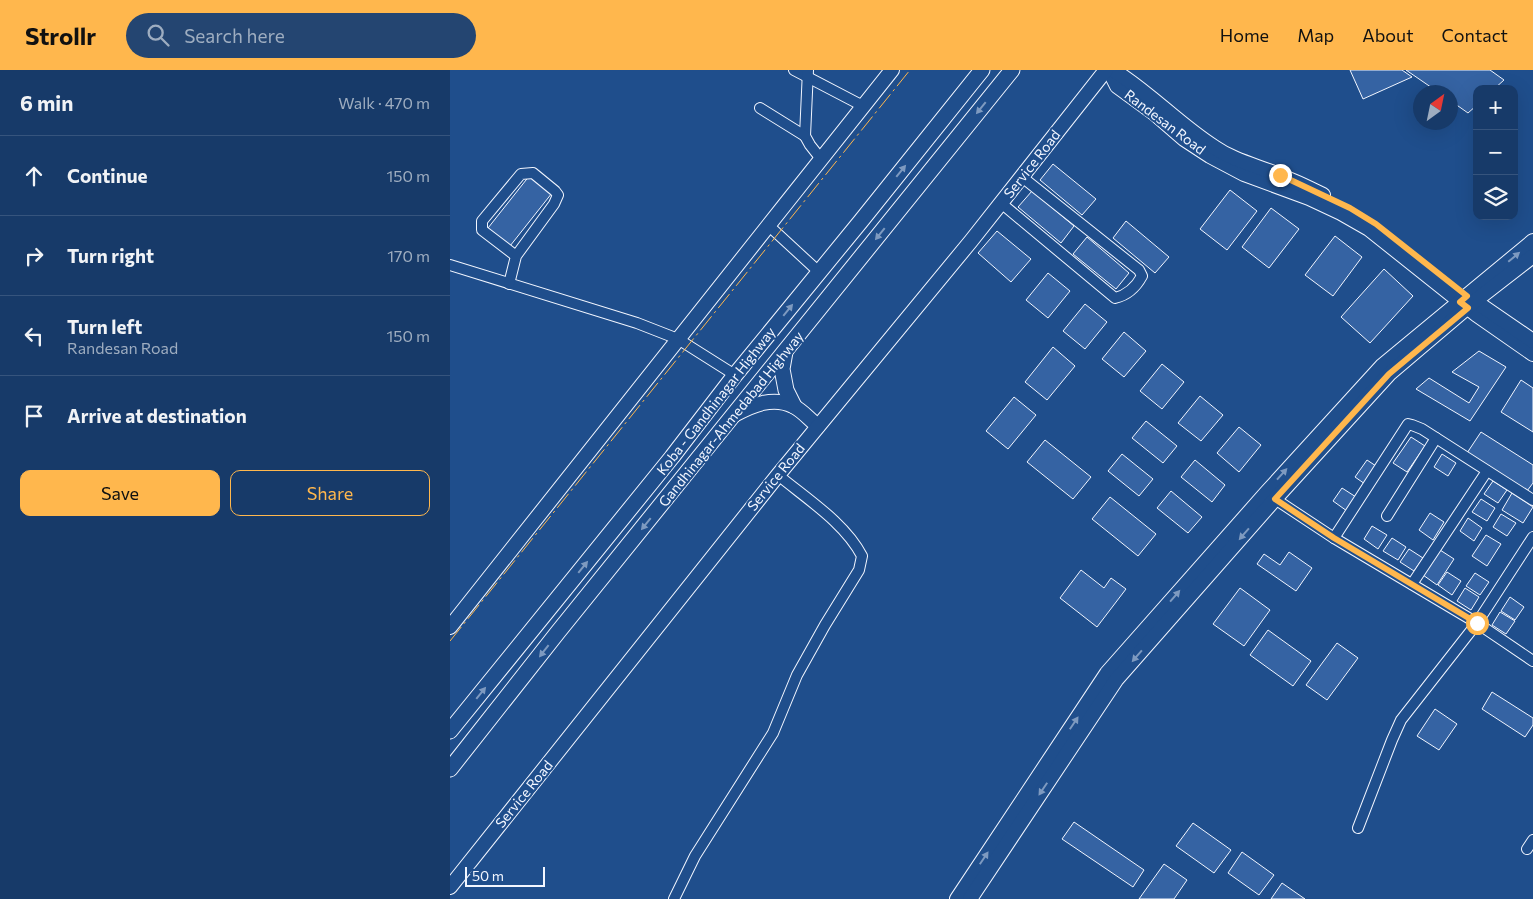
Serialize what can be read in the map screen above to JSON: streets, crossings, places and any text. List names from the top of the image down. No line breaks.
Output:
{"streets":{"main road":["Koba - Gandhinagar Highway","Gandhinagar-Ahmedabad Highway"],"street":["Randesan Road","Service Road"]},"crossings":[["Randesan Road","Service Road"]],"one_way":["Koba - Gandhinagar Highway","Gandhinagar-Ahmedabad Highway"],"scale_bar":"50 m","north":"top right","page":{"header":"Strollr","search":"Search here","nav":["Home","Map","About","Contact"],"heading":["6 min","Walk · 470 m"],"map_buttons":["+","−"],"list":[["Continue","150 m"],["Turn right","170 m"],["Turn left","Randesan Road","150 m"],"Arrive at destination"],"buttons":["Save","Share"],"scale":"50 m"}}
